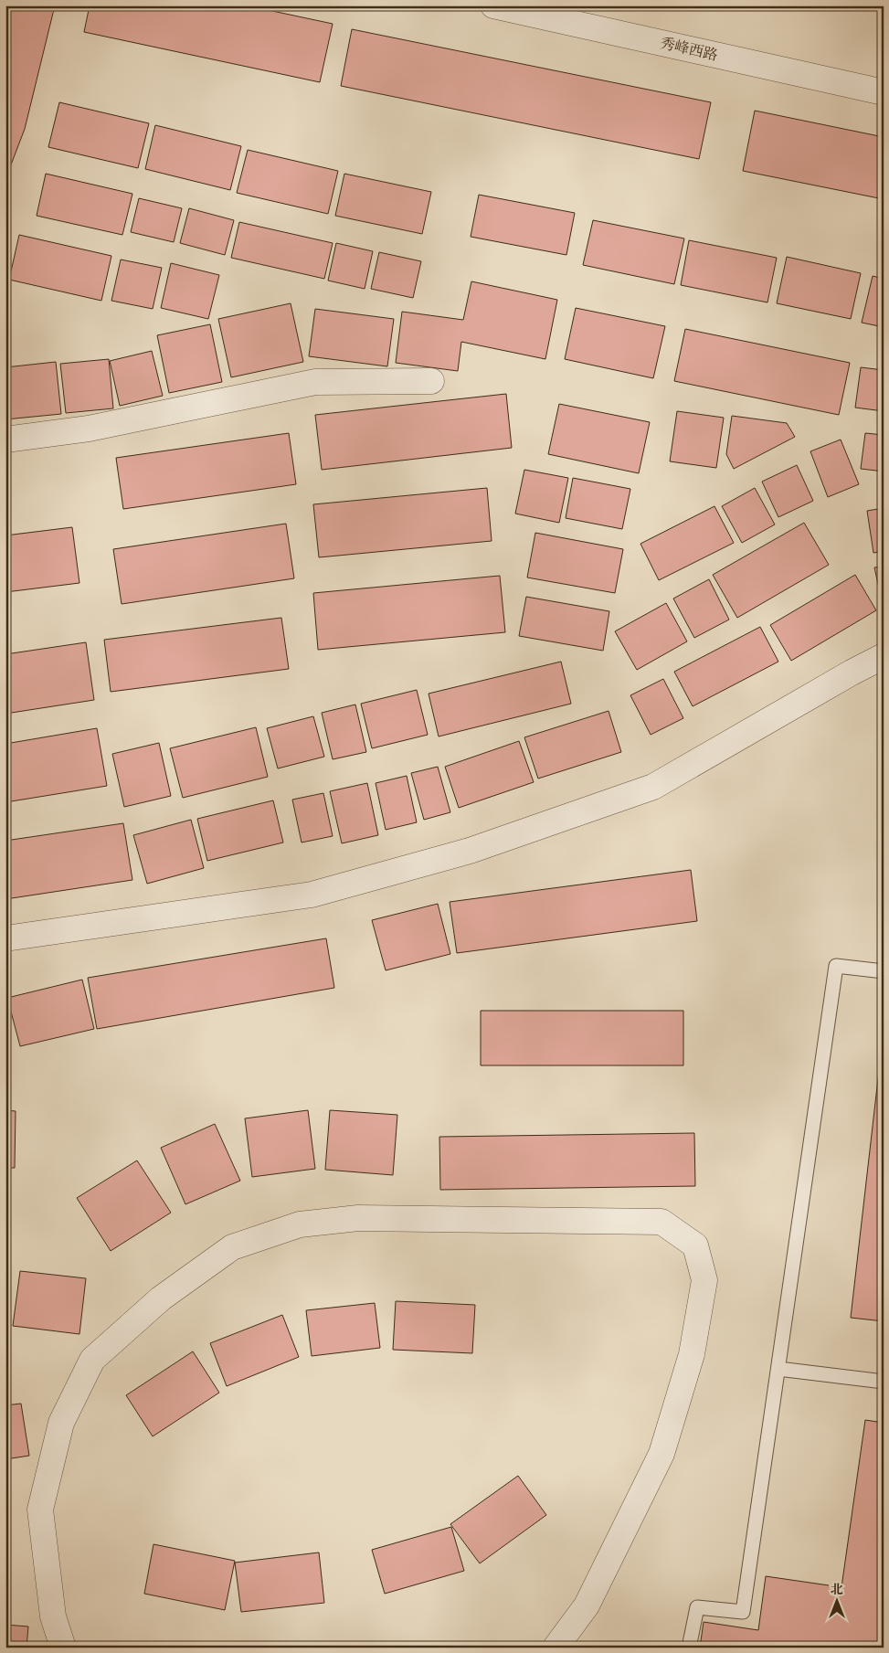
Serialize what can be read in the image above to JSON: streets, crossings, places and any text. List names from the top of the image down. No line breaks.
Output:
{"streets":{"street":["秀峰西路"]},"north":"top"}
